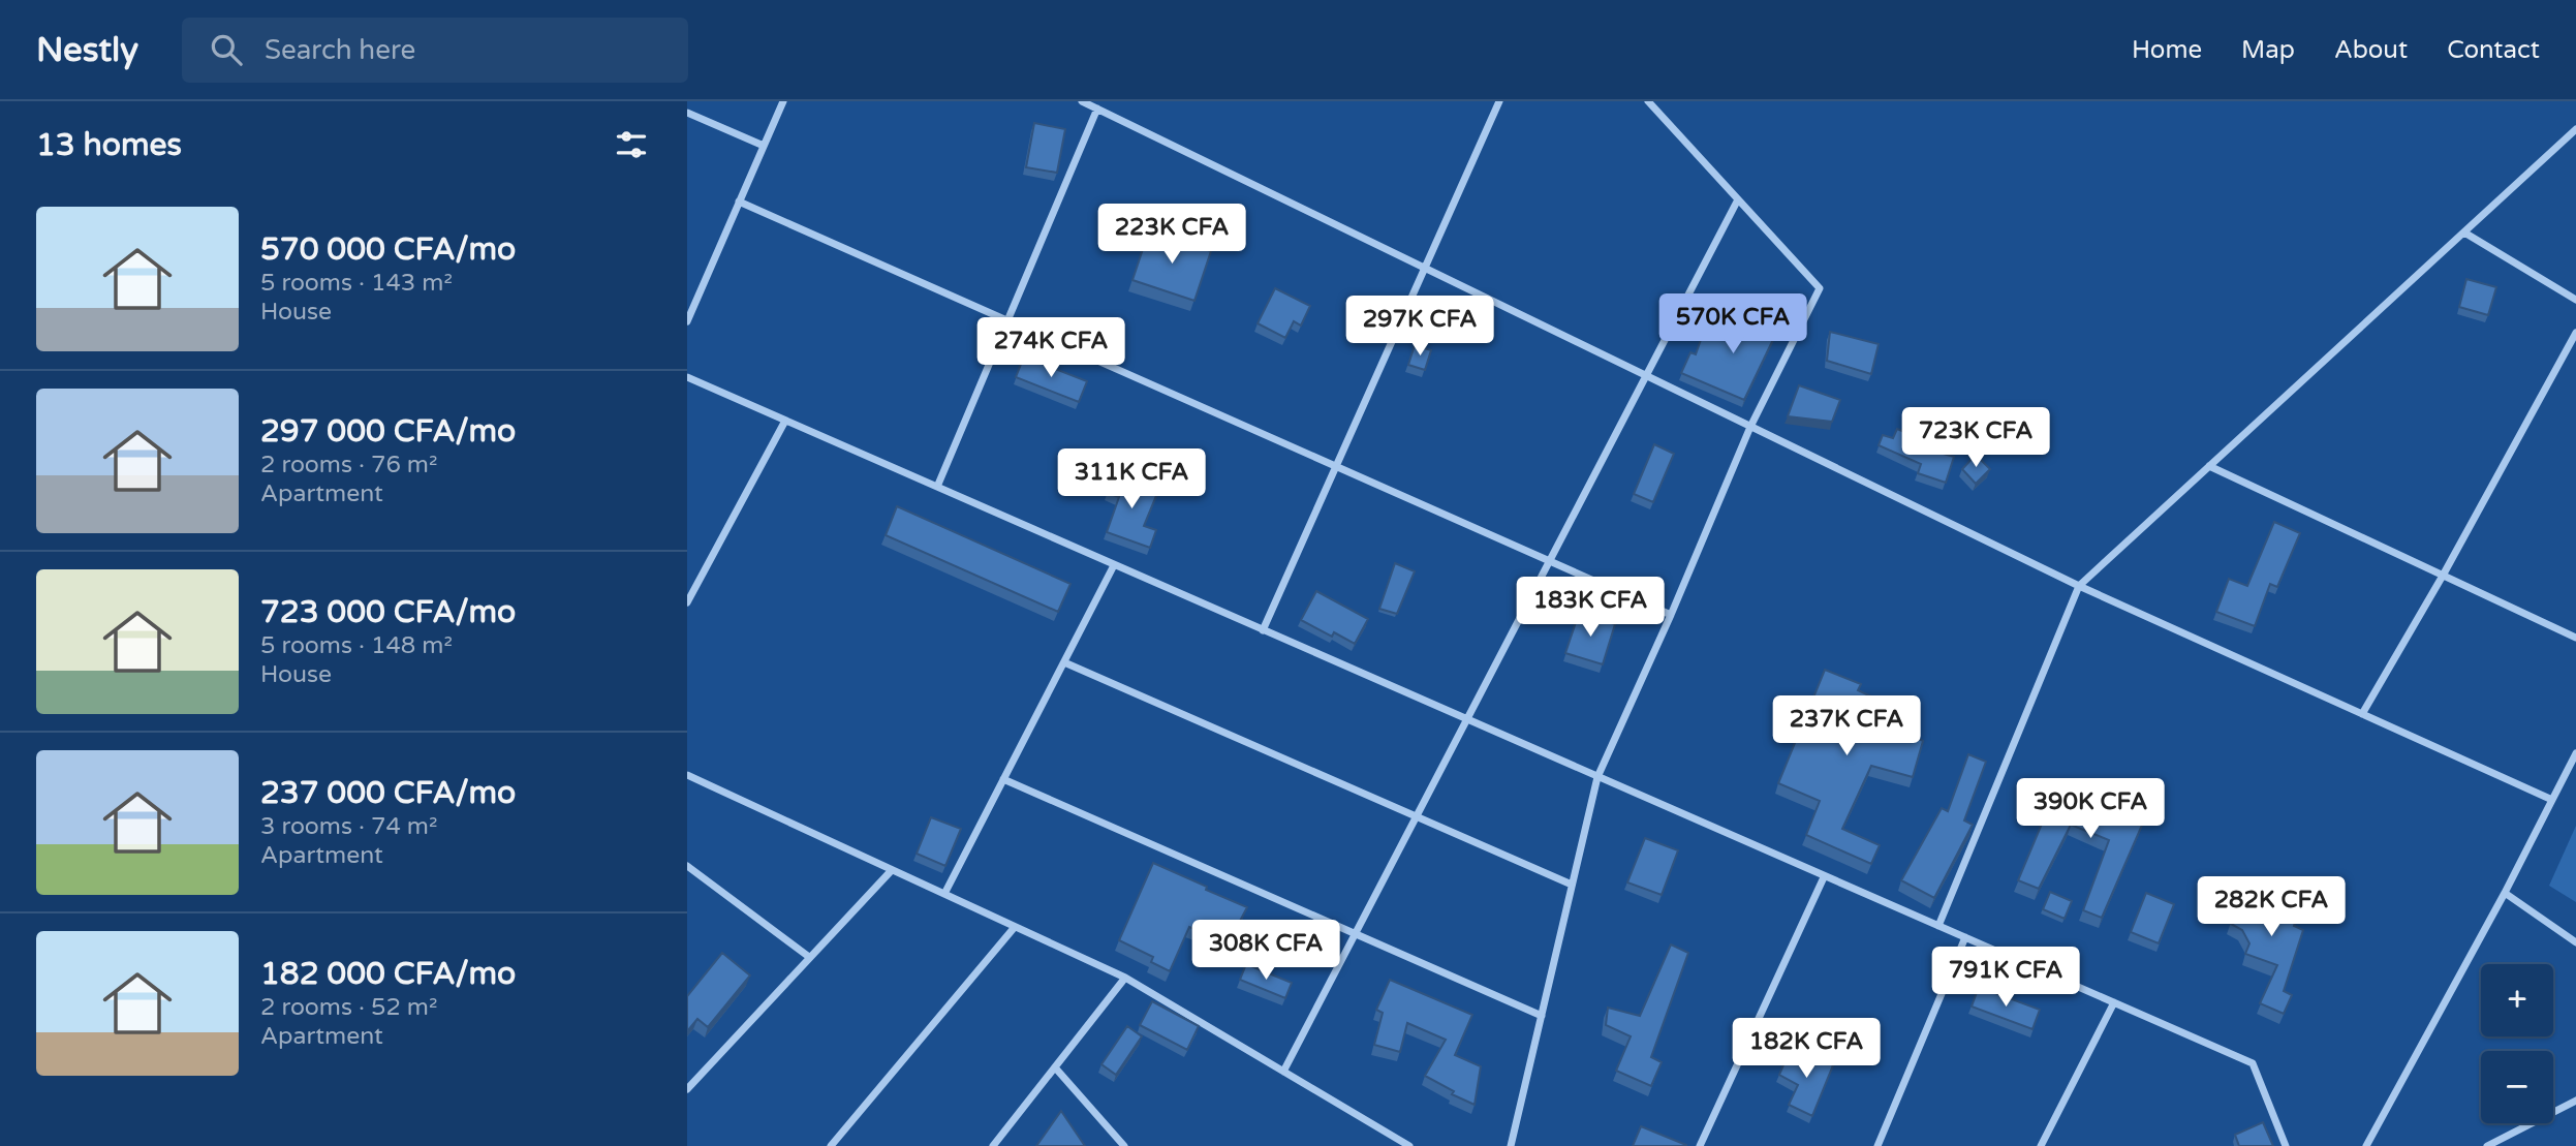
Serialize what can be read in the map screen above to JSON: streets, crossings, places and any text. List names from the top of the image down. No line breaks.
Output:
{"page":{"header":"Nestly","search":"Search here","nav":["Home","Map","About","Contact"],"heading":"13 homes","list":[{"name":"570 000 CFA/mo","note":"5 rooms · 143 m² · House"},{"name":"297 000 CFA/mo","note":"2 rooms · 76 m² · Apartment"},{"name":"723 000 CFA/mo","note":"5 rooms · 148 m² · House"},{"name":"237 000 CFA/mo","note":"3 rooms · 74 m² · Apartment"},{"name":"182 000 CFA/mo","note":"2 rooms · 52 m² · Apartment"}],"price":["223K CFA","570K CFA","297K CFA","274K CFA","723K CFA","311K CFA","183K CFA","237K CFA","390K CFA","282K CFA","308K CFA","791K CFA","182K CFA"],"map_buttons":["+","−"]}}
